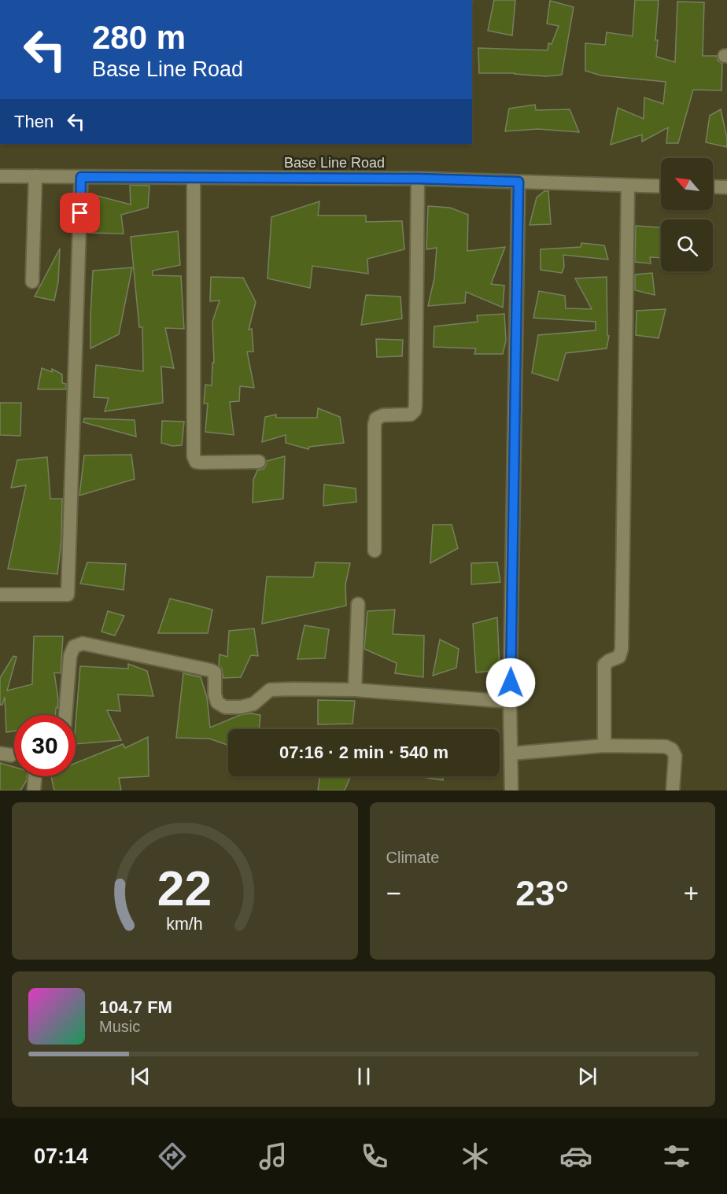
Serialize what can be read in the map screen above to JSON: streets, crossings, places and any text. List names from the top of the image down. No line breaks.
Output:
{"streets":{"street":["Base Line Road"]},"north":"top left","page":{"turn":["280 m","Base Line Road"],"then":"Then","limit":"30","trip":"07:16 · 2 min · 540 m","tile":"Climate","heat":["−","23°","+"],"song":["104.7 FM","Music"],"tabs":"07:14","gauge":["22","km/h"]}}
